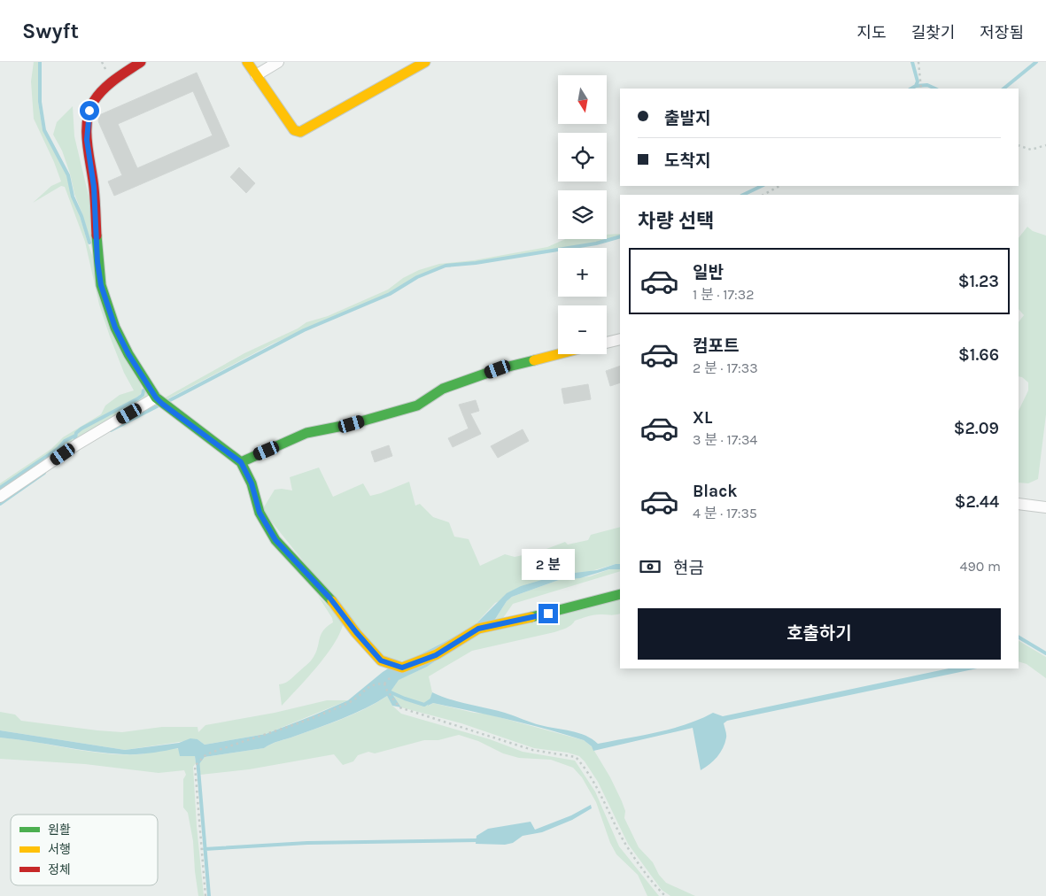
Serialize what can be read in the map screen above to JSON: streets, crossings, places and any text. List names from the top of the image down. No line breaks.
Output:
{"legend":["원활","서행","정체"],"north":"bottom","page":{"header":"Swyft","nav":["지도","길찾기","저장됨"],"map_buttons":["+","−"],"banner":["출발지","도착지"],"heading":"차량 선택","list":[{"name":"일반","note":"1 분 · 17:32","value":"$1.23"},{"name":"컴포트","note":"2 분 · 17:33","value":"$1.66"},{"name":"XL","note":"3 분 · 17:34","value":"$2.09"},{"name":"Black","note":"4 분 · 17:35","value":"$2.44"}],"pay":["현금","490 m"],"bubble":"2 분","buttons":"호출하기"}}
